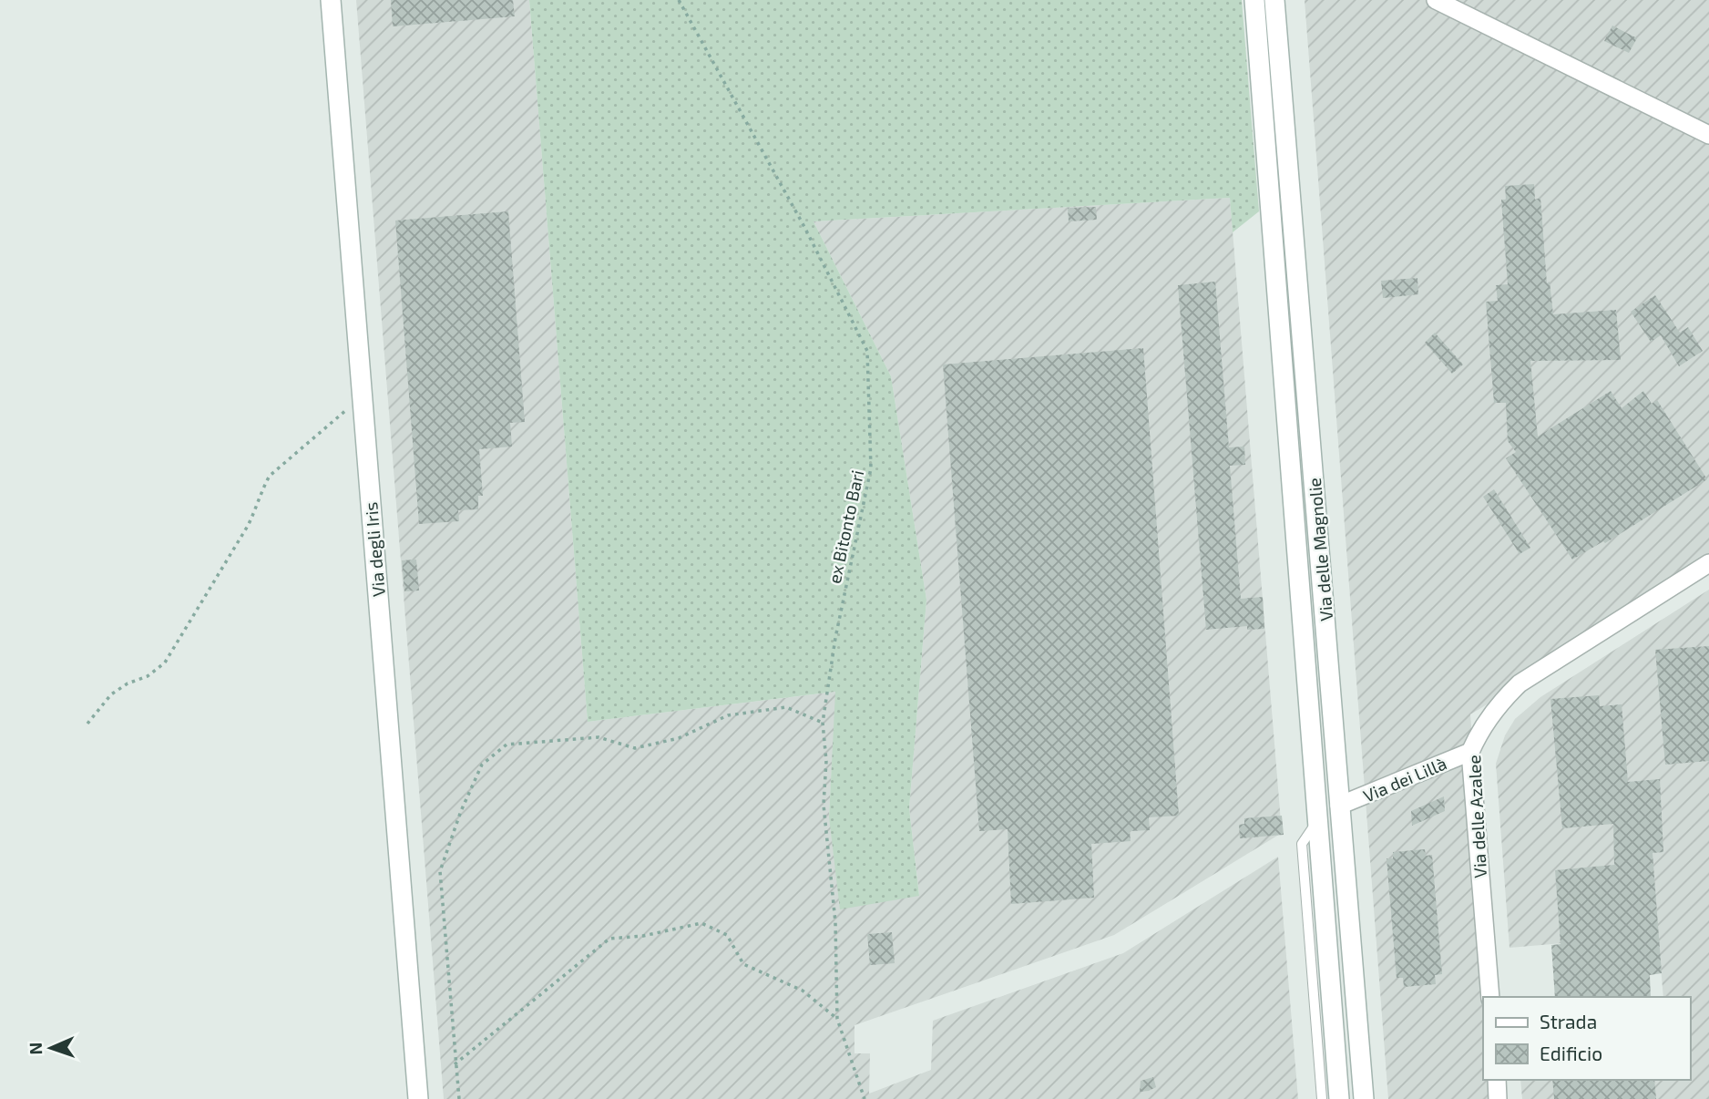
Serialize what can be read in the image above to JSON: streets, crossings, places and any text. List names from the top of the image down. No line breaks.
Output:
{"streets":{"street":["Via degli Iris","Via delle Magnolie","Via dei Lillà","Via delle Azalee"],"path":["ex Bitonto Bari"]},"crossings":[["Via delle Magnolie","Via dei Lillà"],["Via dei Lillà","Via delle Azalee"]],"legend":["Strada","Edificio"],"north":"left"}
